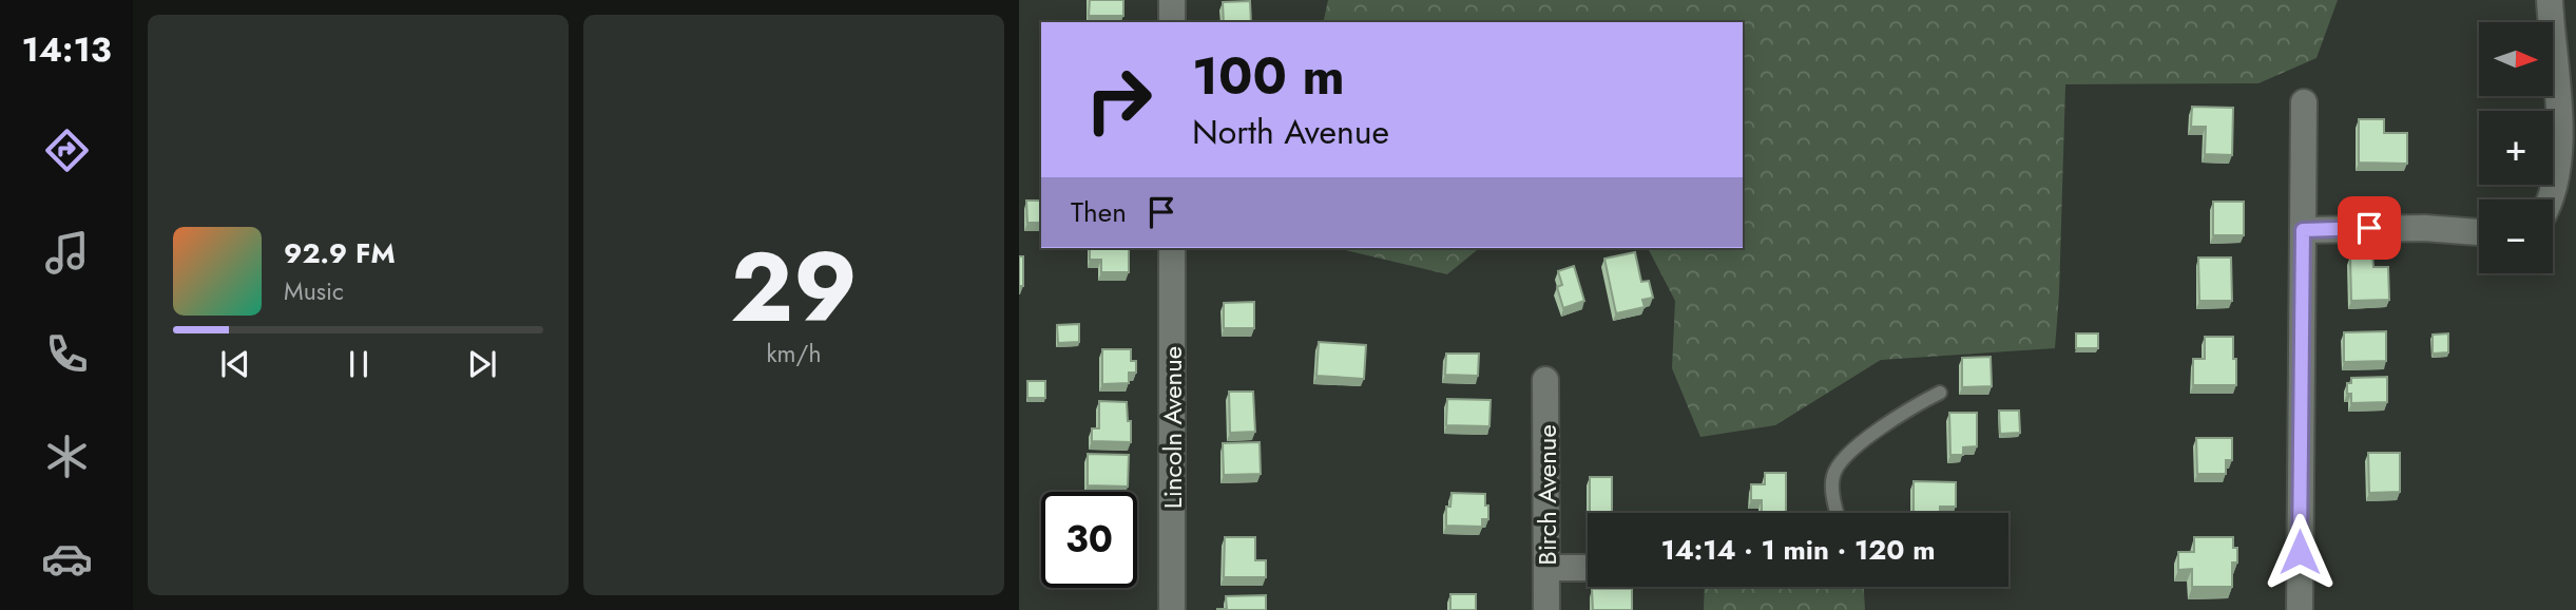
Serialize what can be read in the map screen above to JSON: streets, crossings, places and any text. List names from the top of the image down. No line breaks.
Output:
{"streets":{"street":["Lincoln Avenue","Birch Avenue"]},"north":"right","page":{"tabs":"14:13","tile":["29","km/h"],"map_buttons":["+","−"],"turn":["100 m","North Avenue"],"then":"Then","song":["92.9 FM","Music"],"limit":"30","trip":"14:14 · 1 min · 120 m"}}
